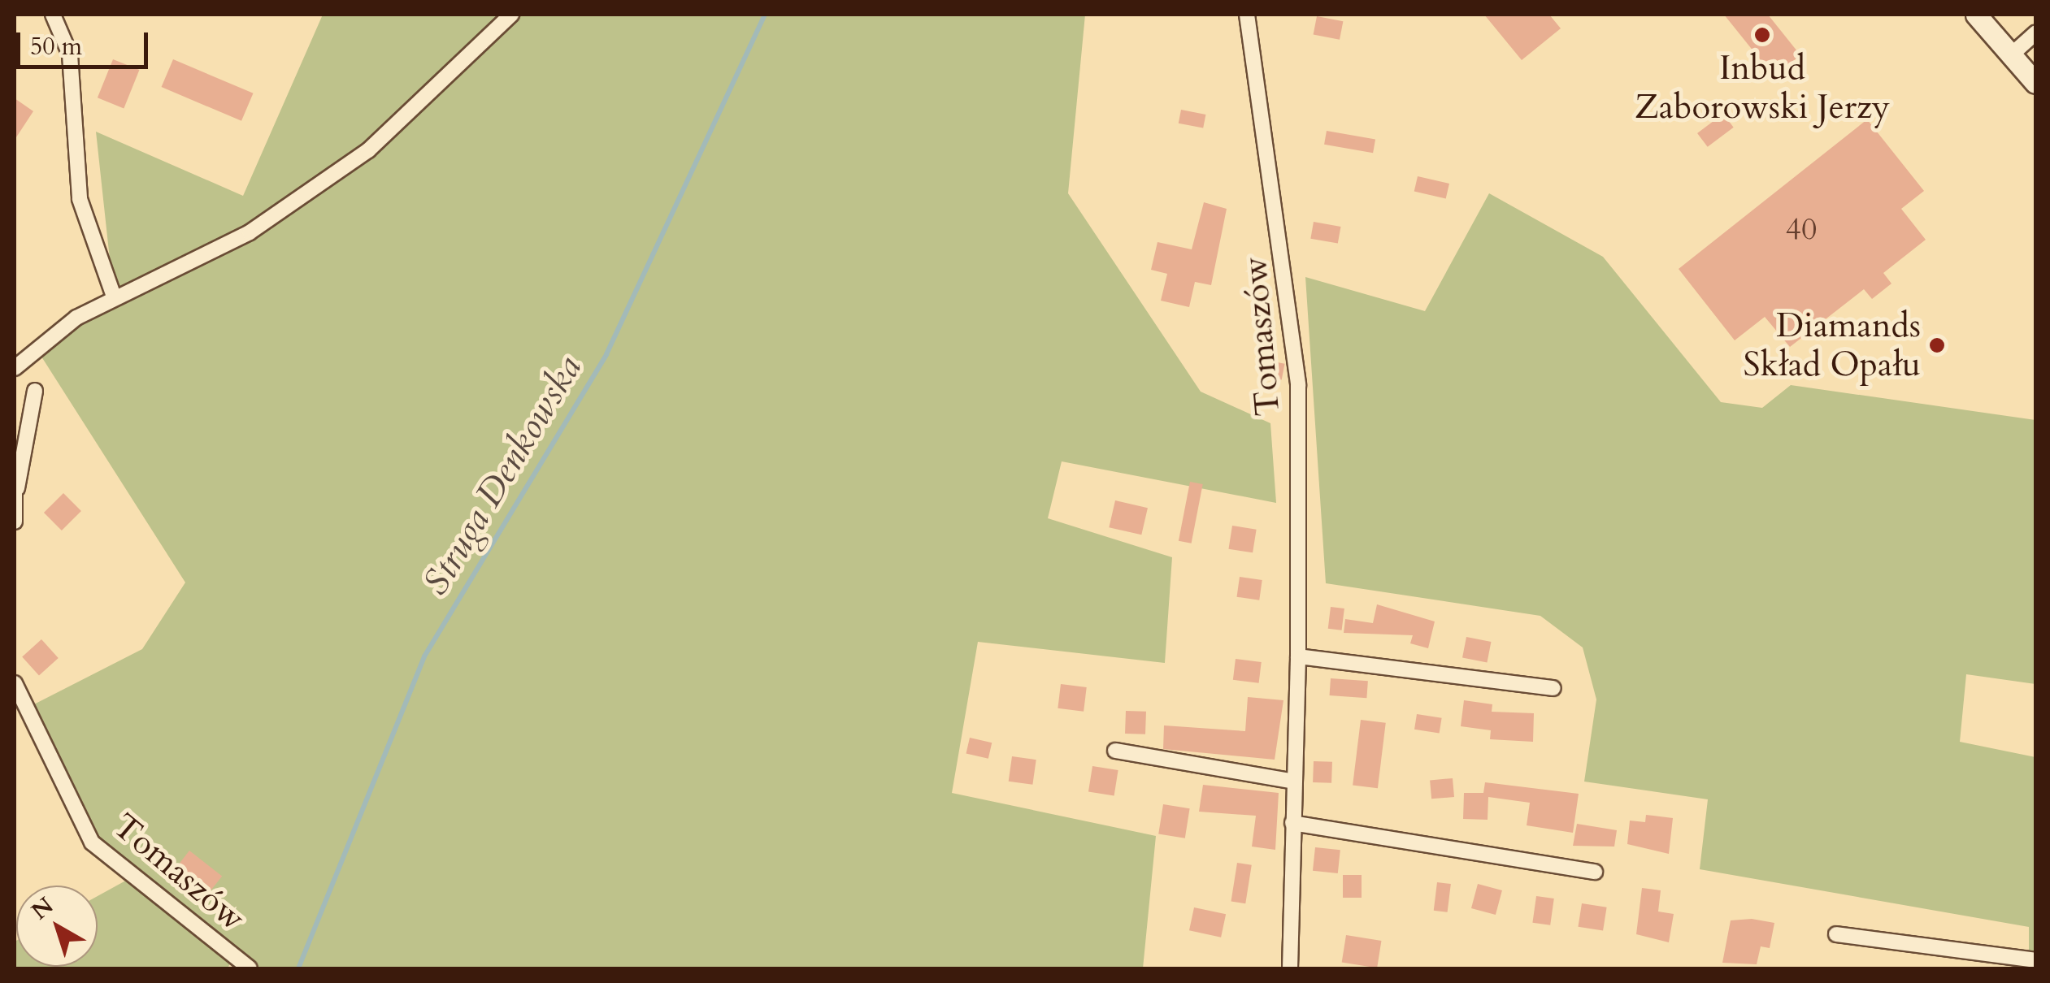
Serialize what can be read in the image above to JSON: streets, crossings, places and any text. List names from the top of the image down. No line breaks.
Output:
{"streets":{"street":["Tomaszów"]},"water":["Struga Denkowska"],"places":["Inbud Zaborowski Jerzy","Diamands Skład Opału"],"house_numbers":["40"],"scale_bar":"50 m","north":"top left"}
